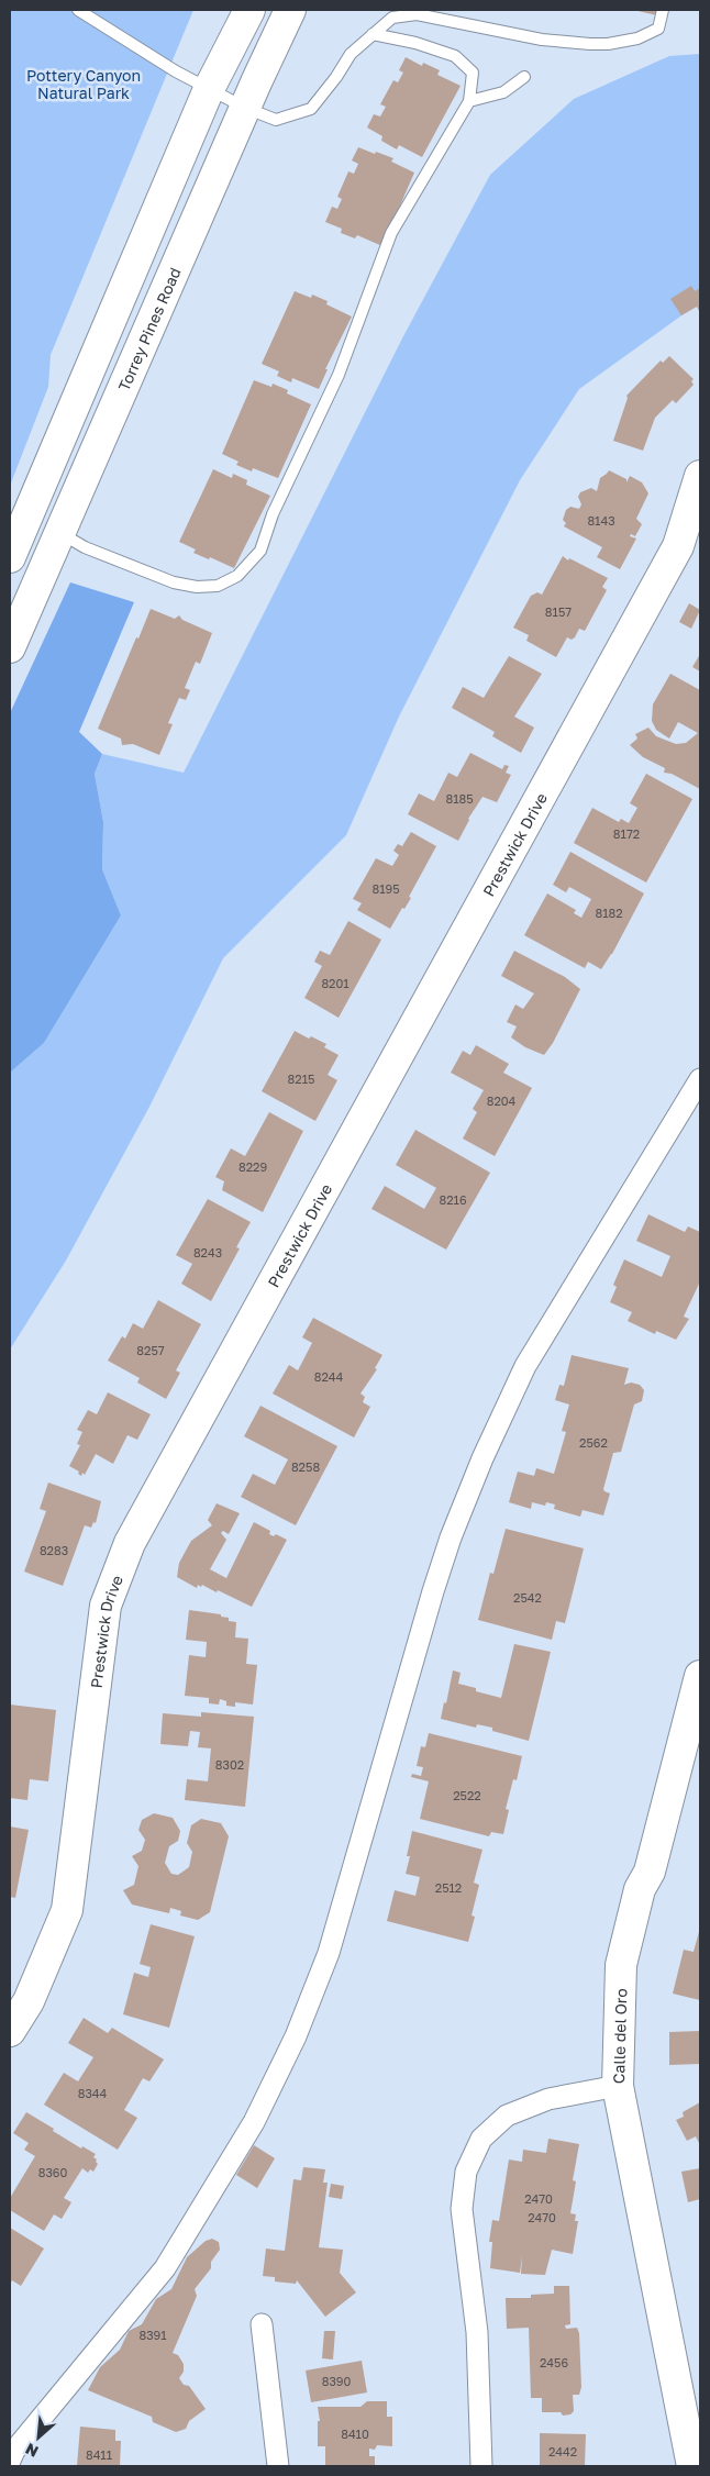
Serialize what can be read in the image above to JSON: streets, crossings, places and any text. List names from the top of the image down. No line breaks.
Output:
{"streets":{"street":["Torrey Pines Road","Prestwick Drive","Calle del Oro"]},"parks":["Pottery Canyon Natural Park"],"house_numbers":["8143","8157","8185","8172","8195","8182","8201","8215","8204","8229","8216","8243","8257","8244","2562","8258","8283","2542","8302","2522","2512","8344","8360","2470","2470","8391","2456","8390","8410","2442","8411"],"north":"bottom left"}
